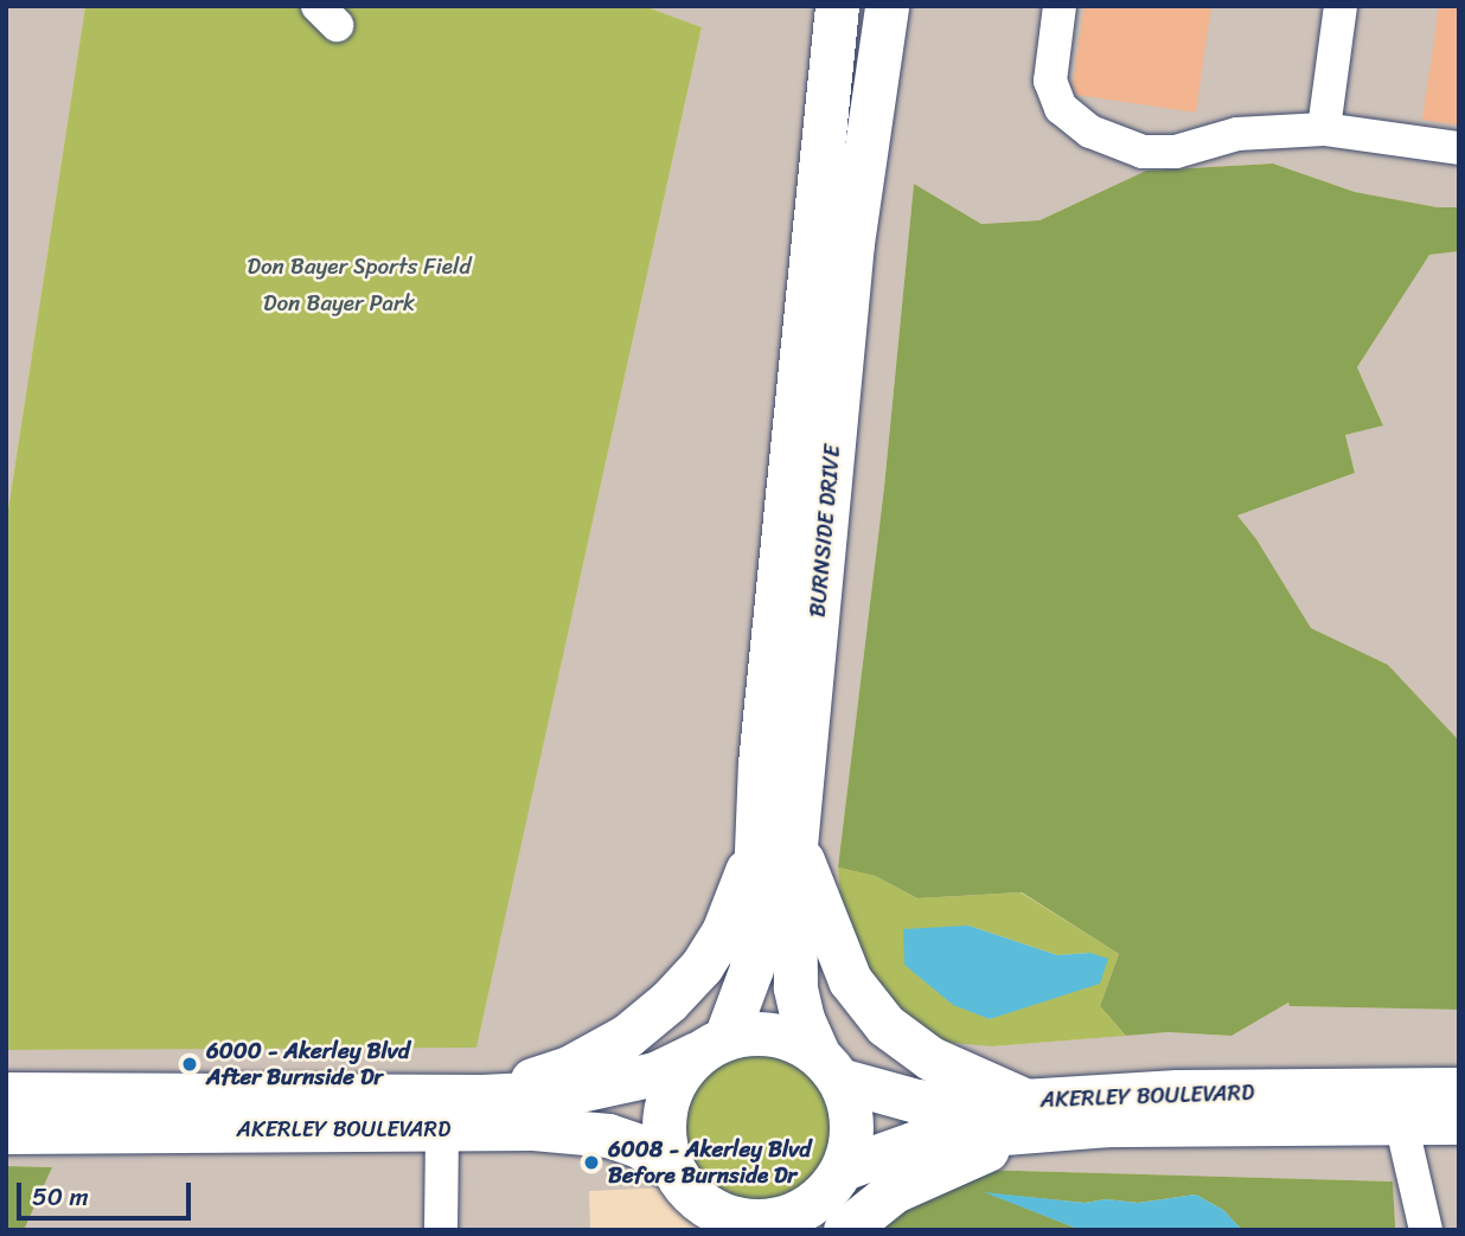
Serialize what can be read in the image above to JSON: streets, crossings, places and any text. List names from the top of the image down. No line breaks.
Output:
{"streets":{"main road":["BURNSIDE DRIVE","AKERLEY BOULEVARD"]},"crossings":[["BURNSIDE DRIVE","AKERLEY BOULEVARD"]],"parks":["Don Bayer Sports Field","Don Bayer Park"],"places":["6000 - Akerley Blvd After Burnside Dr","6008 - Akerley Blvd Before Burnside Dr"],"scale_bar":"50 m"}
